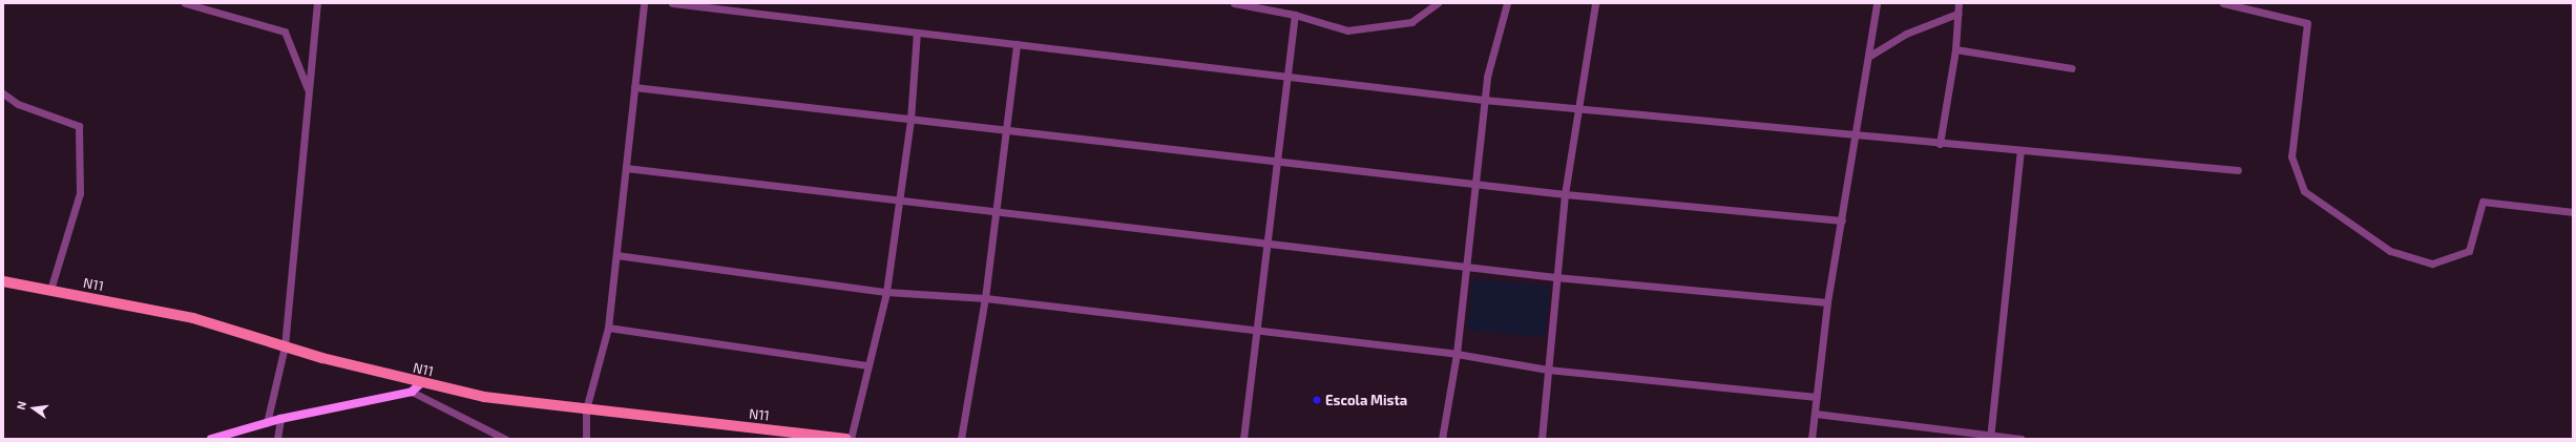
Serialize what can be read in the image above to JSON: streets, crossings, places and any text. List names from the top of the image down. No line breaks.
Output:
{"streets":{"main road":["N11"]},"places":["Escola Mista"],"north":"left"}
